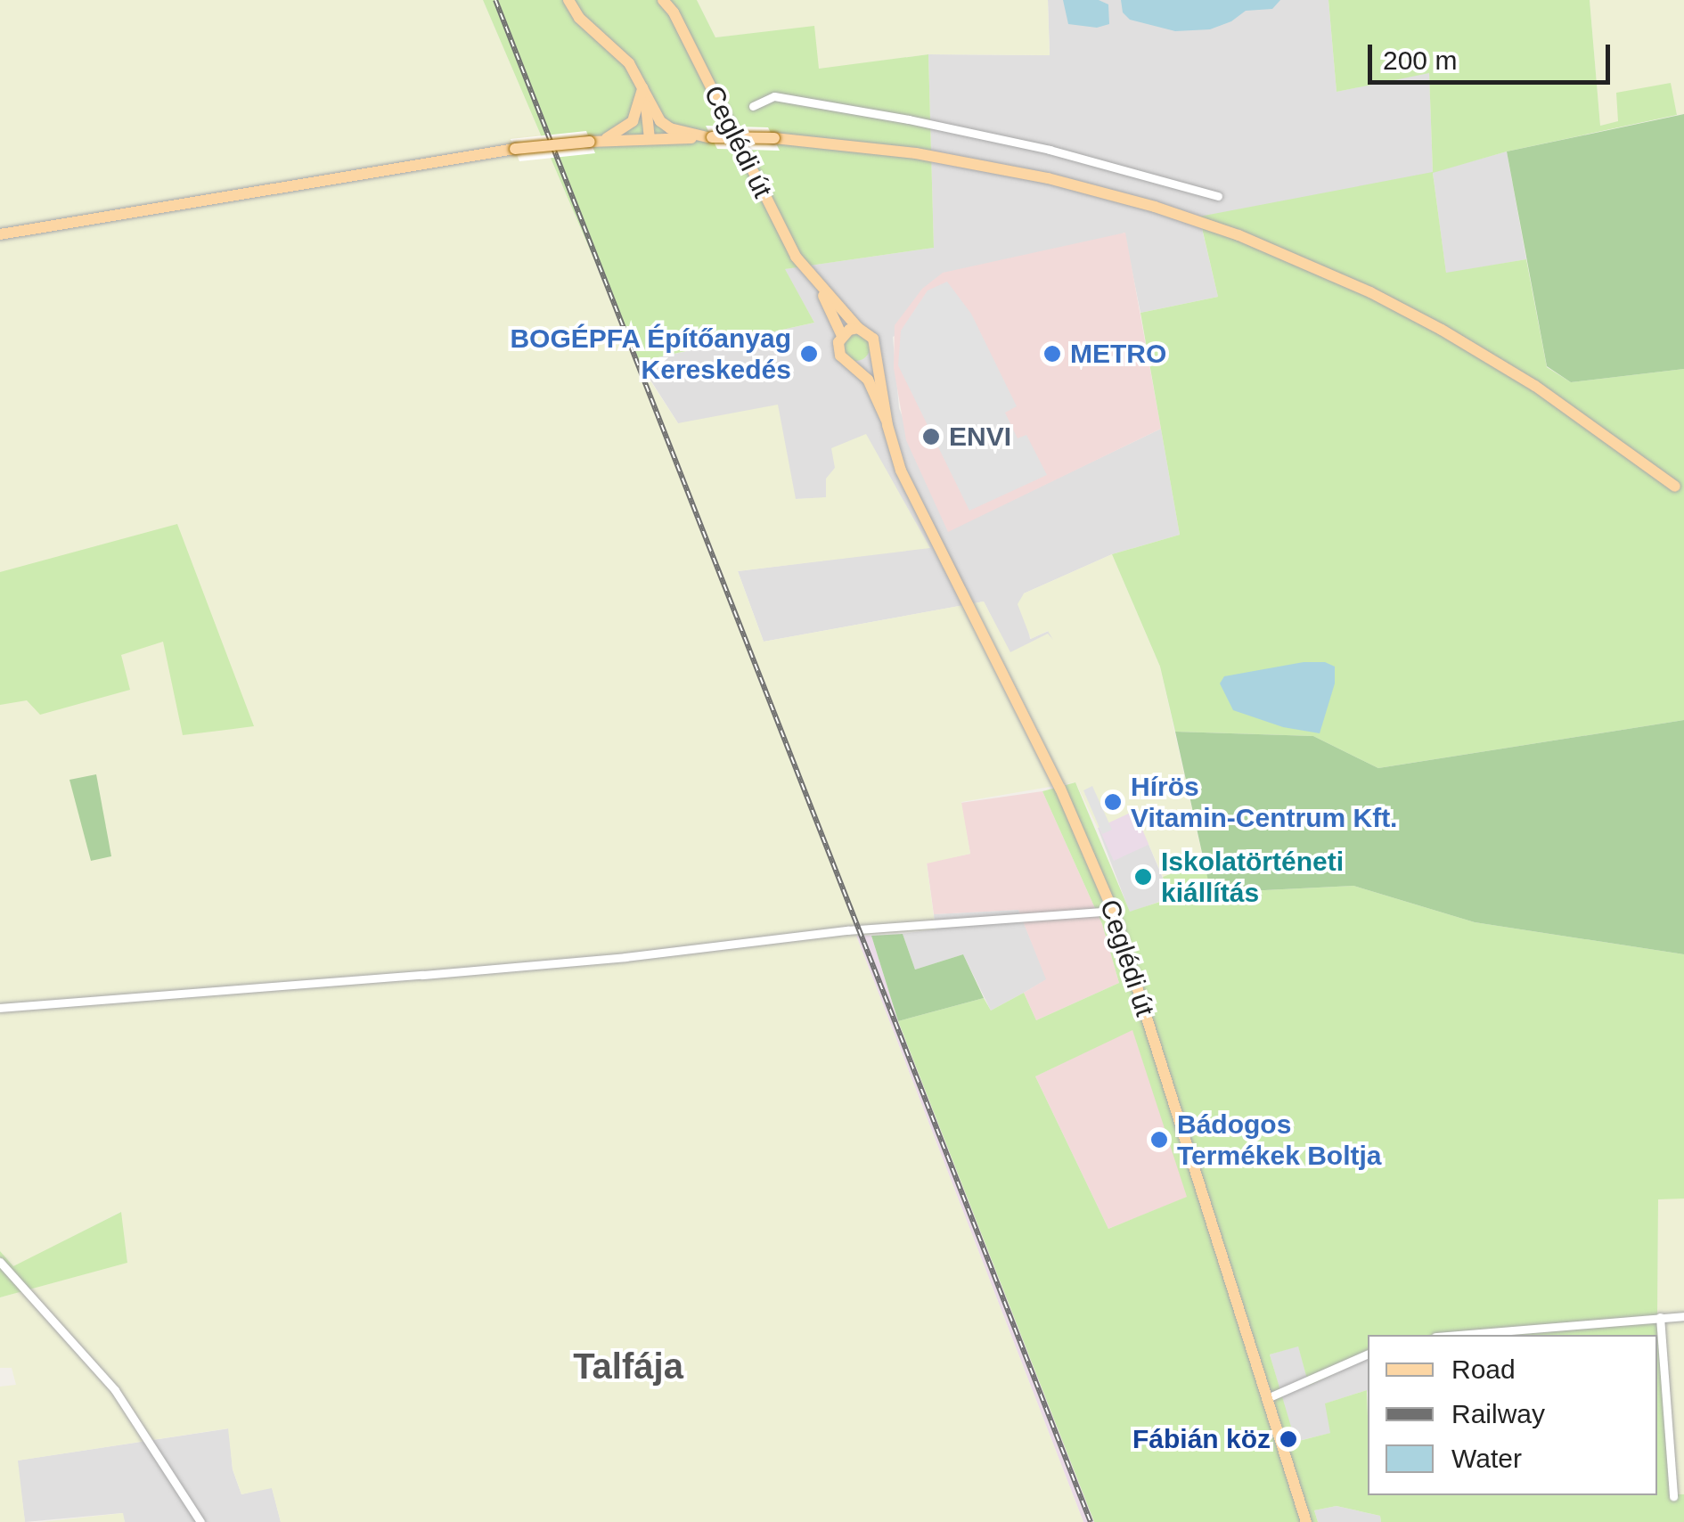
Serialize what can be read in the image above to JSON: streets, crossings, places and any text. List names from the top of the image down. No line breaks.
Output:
{"streets":{"main road":["Ceglédi út"]},"districts":["Talfája"],"places":["BOGÉPFA Építőanyag Kereskedés","METRO","ENVI","Hírös Vitamin-Centrum Kft.","Iskolatörténeti kiállítás","Bádogos Termékek Boltja","Fábián köz"],"legend":["Road","Railway","Water"],"scale_bar":"200 m"}
